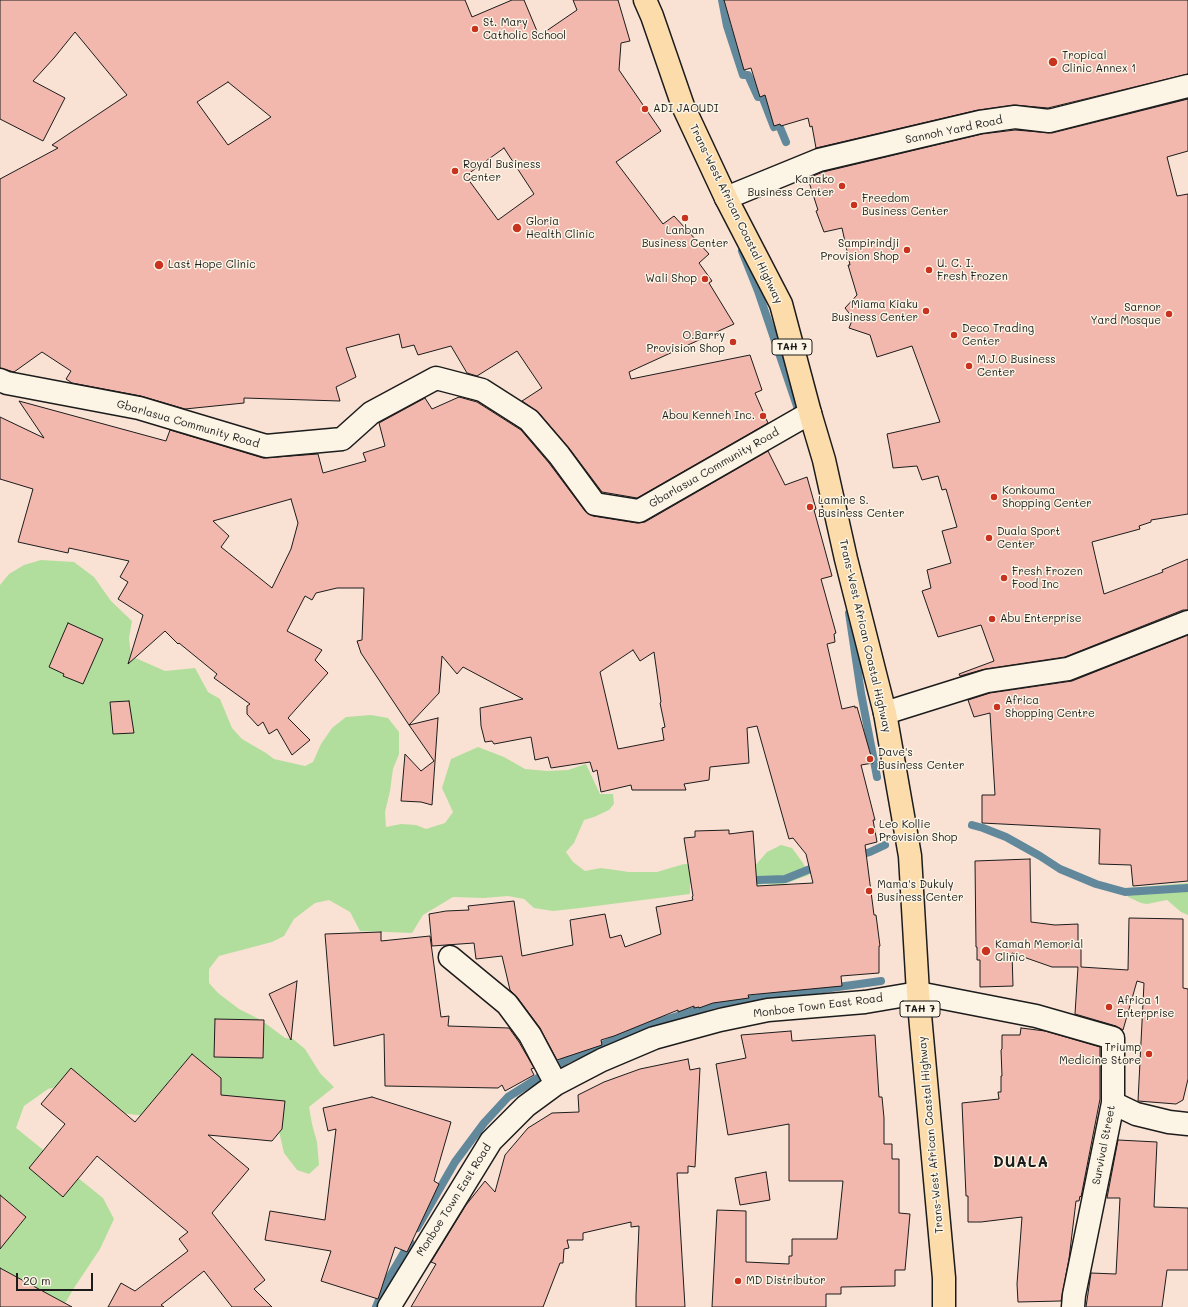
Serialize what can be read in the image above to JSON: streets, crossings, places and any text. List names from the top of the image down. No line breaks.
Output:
{"streets":{"highway":["Trans-West African Coastal Highway","TAH 7"],"street":["Sannoh Yard Road","Gbarlasua Community Road","Monboe Town East Road","Survival Street"]},"crossings":[["Sannoh Yard Road","Trans-West African Coastal Highway"],["Trans-West African Coastal Highway","Gbarlasua Community Road"],["Trans-West African Coastal Highway","Monboe Town East Road"],["Trans-West African Coastal Highway","Survival Street"],["Monboe Town East Road","Survival Street"]],"districts":["DUALA"],"places":["St. Mary Catholic School","Tropical Clinic Annex 1","ADI JAOUDI","Royal Business Center","Kanako Business Center","Freedom Business Center","Lanban Business Center","Gloria Health Clinic","Sampirindji Provision Shop","Last Hope Clinic","U. C. I. Fresh Frozen","Wali Shop","Miama Kiaku Business Center","Sarnor Yard Mosque","Deco Trading Center","O.Barry Provision Shop","M.J.O Business Center","Abou Kenneh Inc.","Konkouma Shopping Center","Lamine S. Business Center","Duala Sport Center","Fresh Frozen Food Inc","Abu Enterprise","Africa Shopping Centre","Dave's Business Center","Leo Kollie Provision Shop","Mama's Dukuly Business Center","Kamah Memorial Clinic","Africa 1 Enterprise","Triump Medicine Store","MD Distributor"],"scale_bar":"20 m"}
